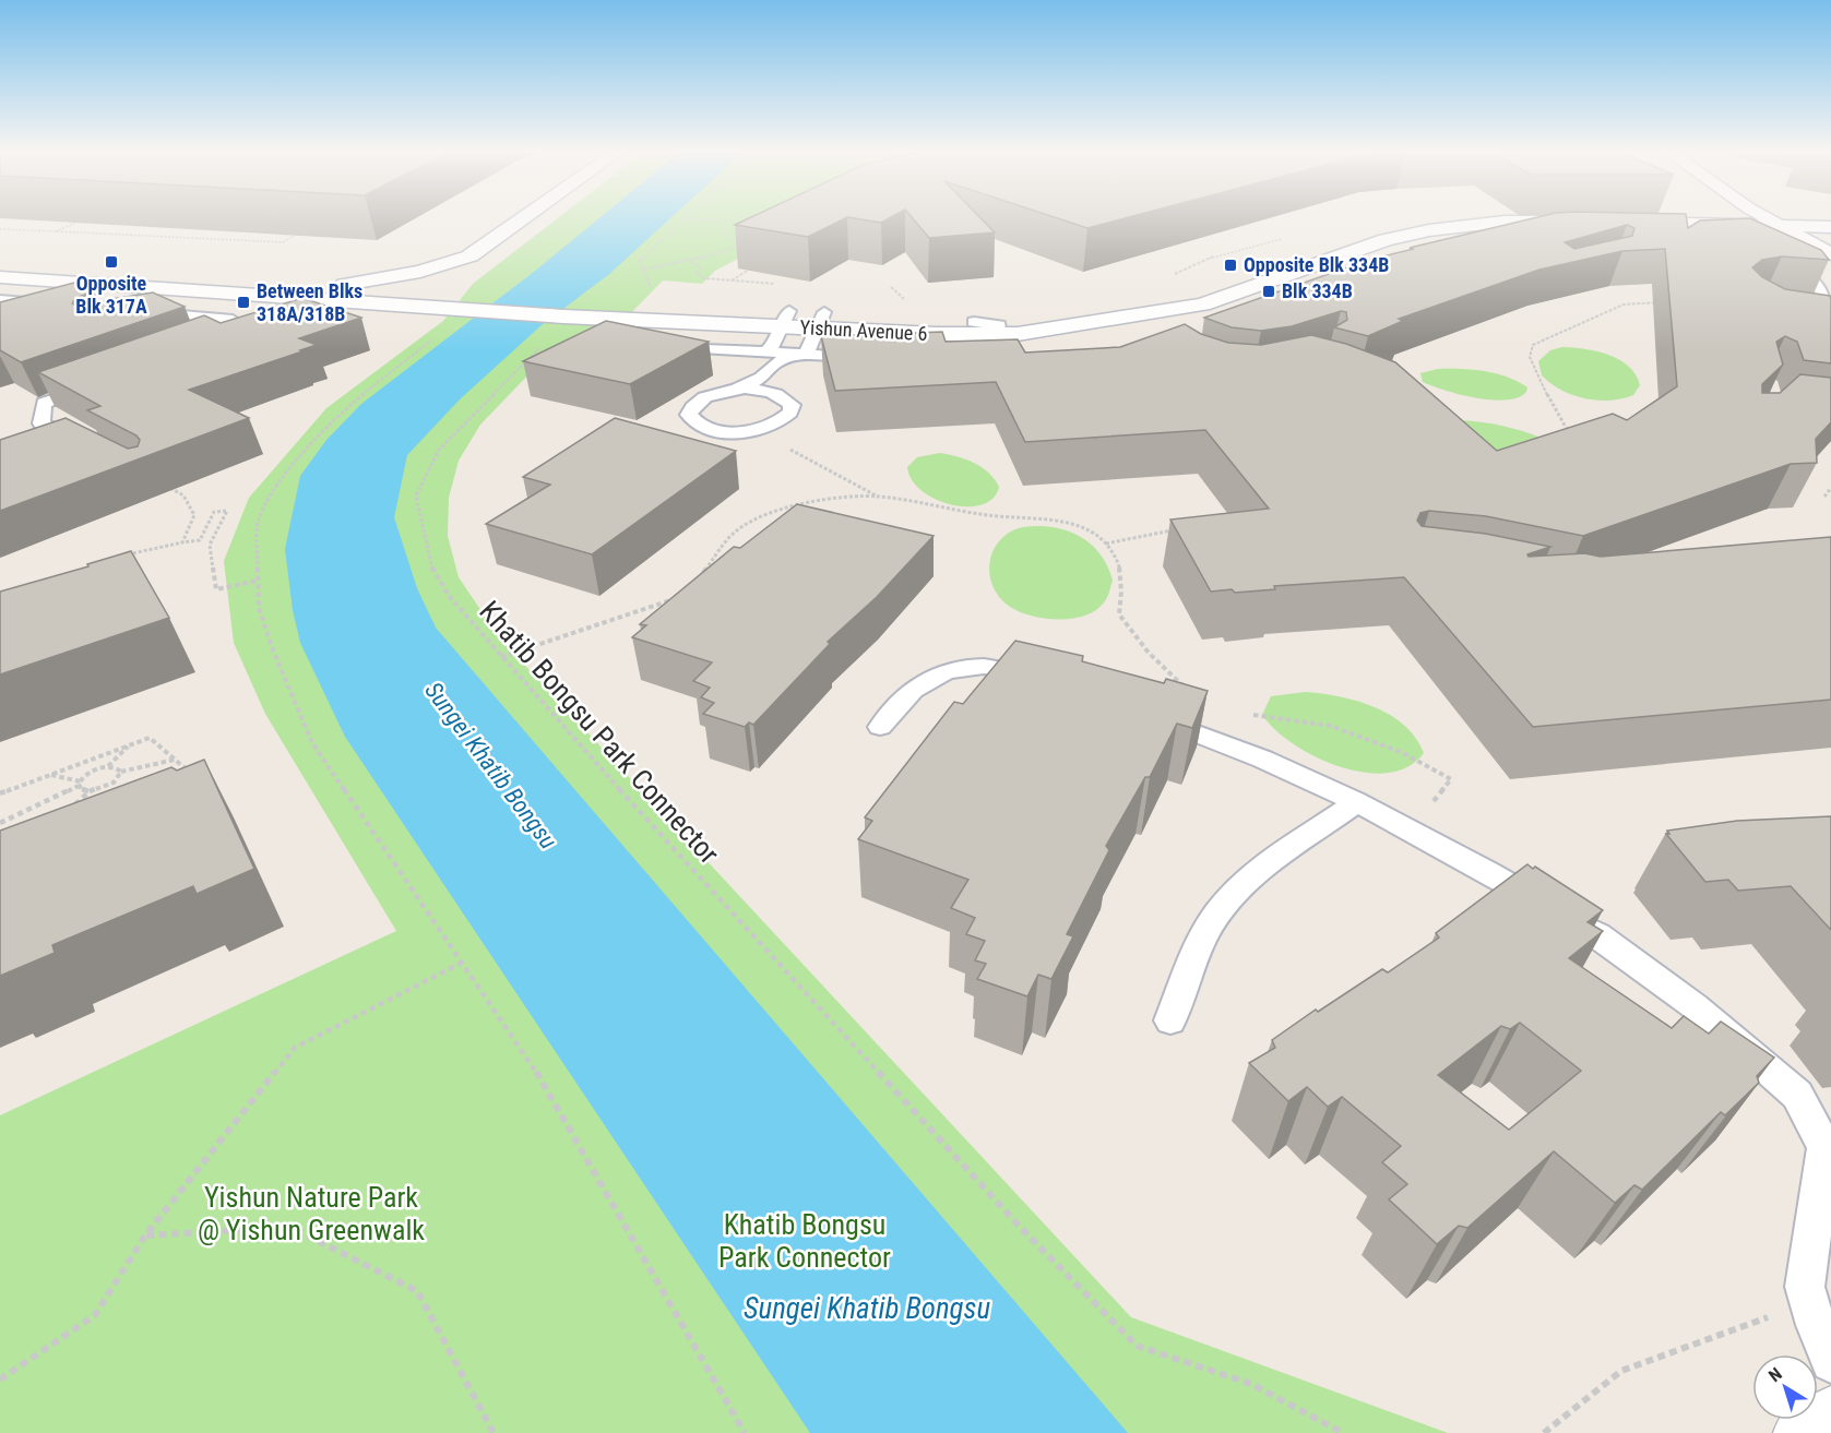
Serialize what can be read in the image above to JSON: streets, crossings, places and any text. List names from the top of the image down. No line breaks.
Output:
{"streets":{"main road":["Yishun Avenue 6"],"path":["Khatib Bongsu Park Connector"]},"water":["Sungei Khatib Bongsu"],"parks":["Yishun Nature Park @ Yishun Greenwalk","Khatib Bongsu Park Connector"],"places":{"transit":["Opposite Blk 317A","Opposite Blk 334B","Blk 334B","Between Blks 318A/318B"]},"north":"top left"}
